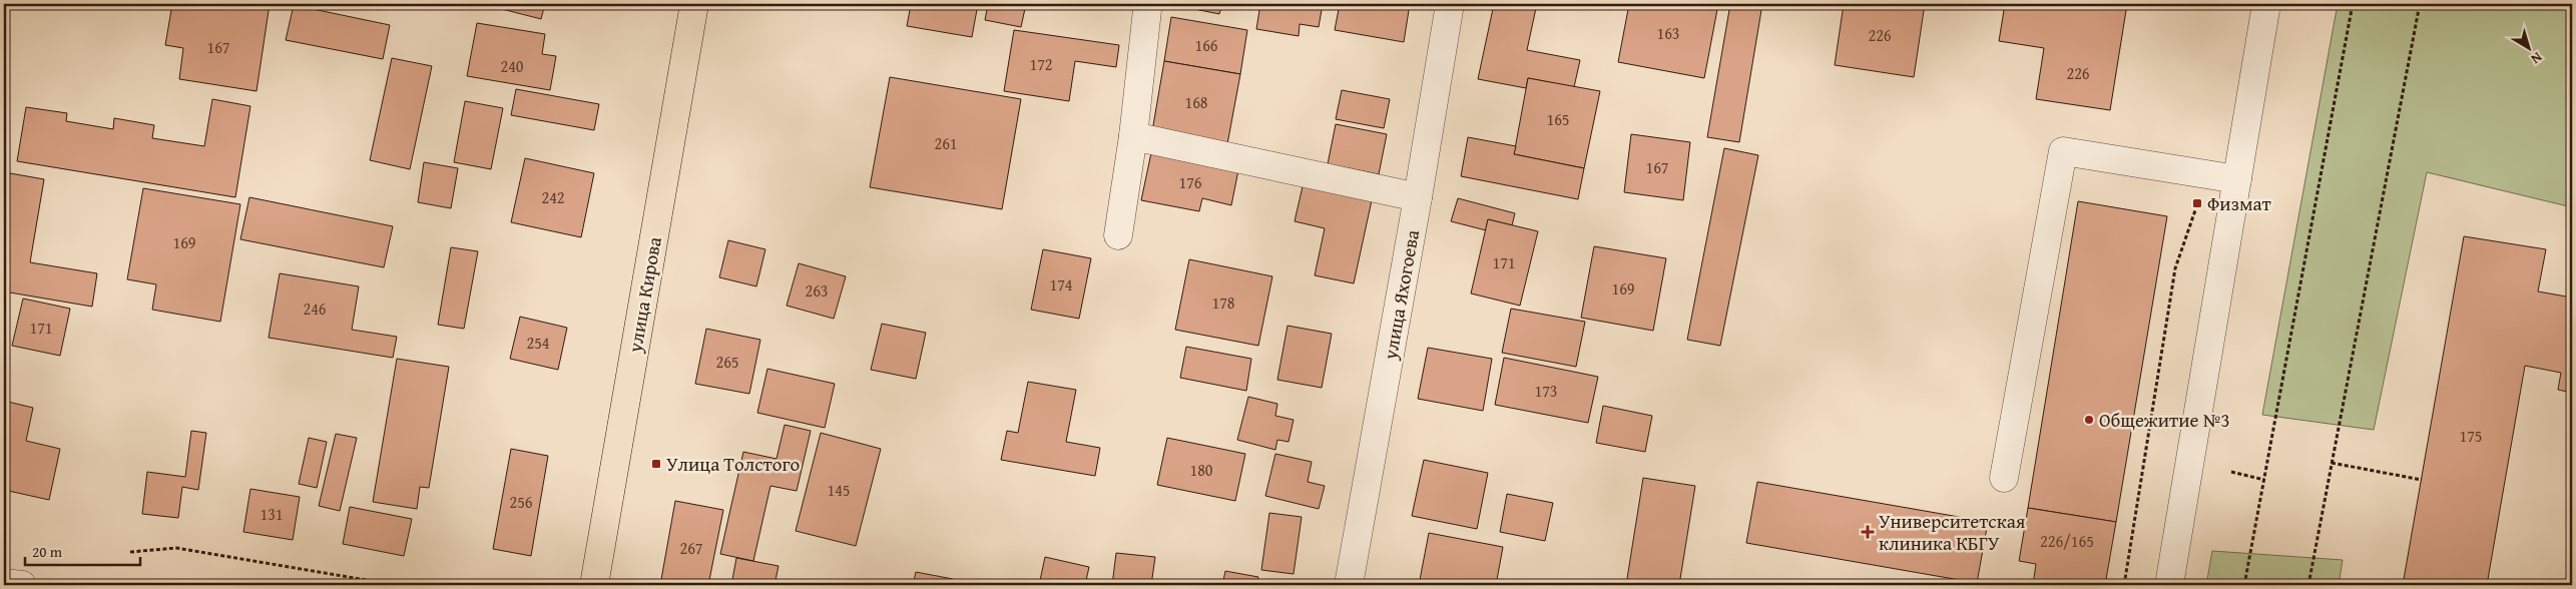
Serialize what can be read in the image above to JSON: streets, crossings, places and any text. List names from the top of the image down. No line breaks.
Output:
{"streets":{"main road":["улица Кирова"],"street":["улица Яхогоева"]},"places":{"transit":["Физмат","Улица Толстого"],"other":["Общежитие №3"],"health":["Университетская клиника КБГУ"]},"house_numbers":["163","226","166","167","172","240","226","168","165","261","167","176","242","169","171","174","169","263","178","246","171","254","265","173","175","180","145","256","131","226/165","267"],"scale_bar":"20 m","north":"bottom right"}
